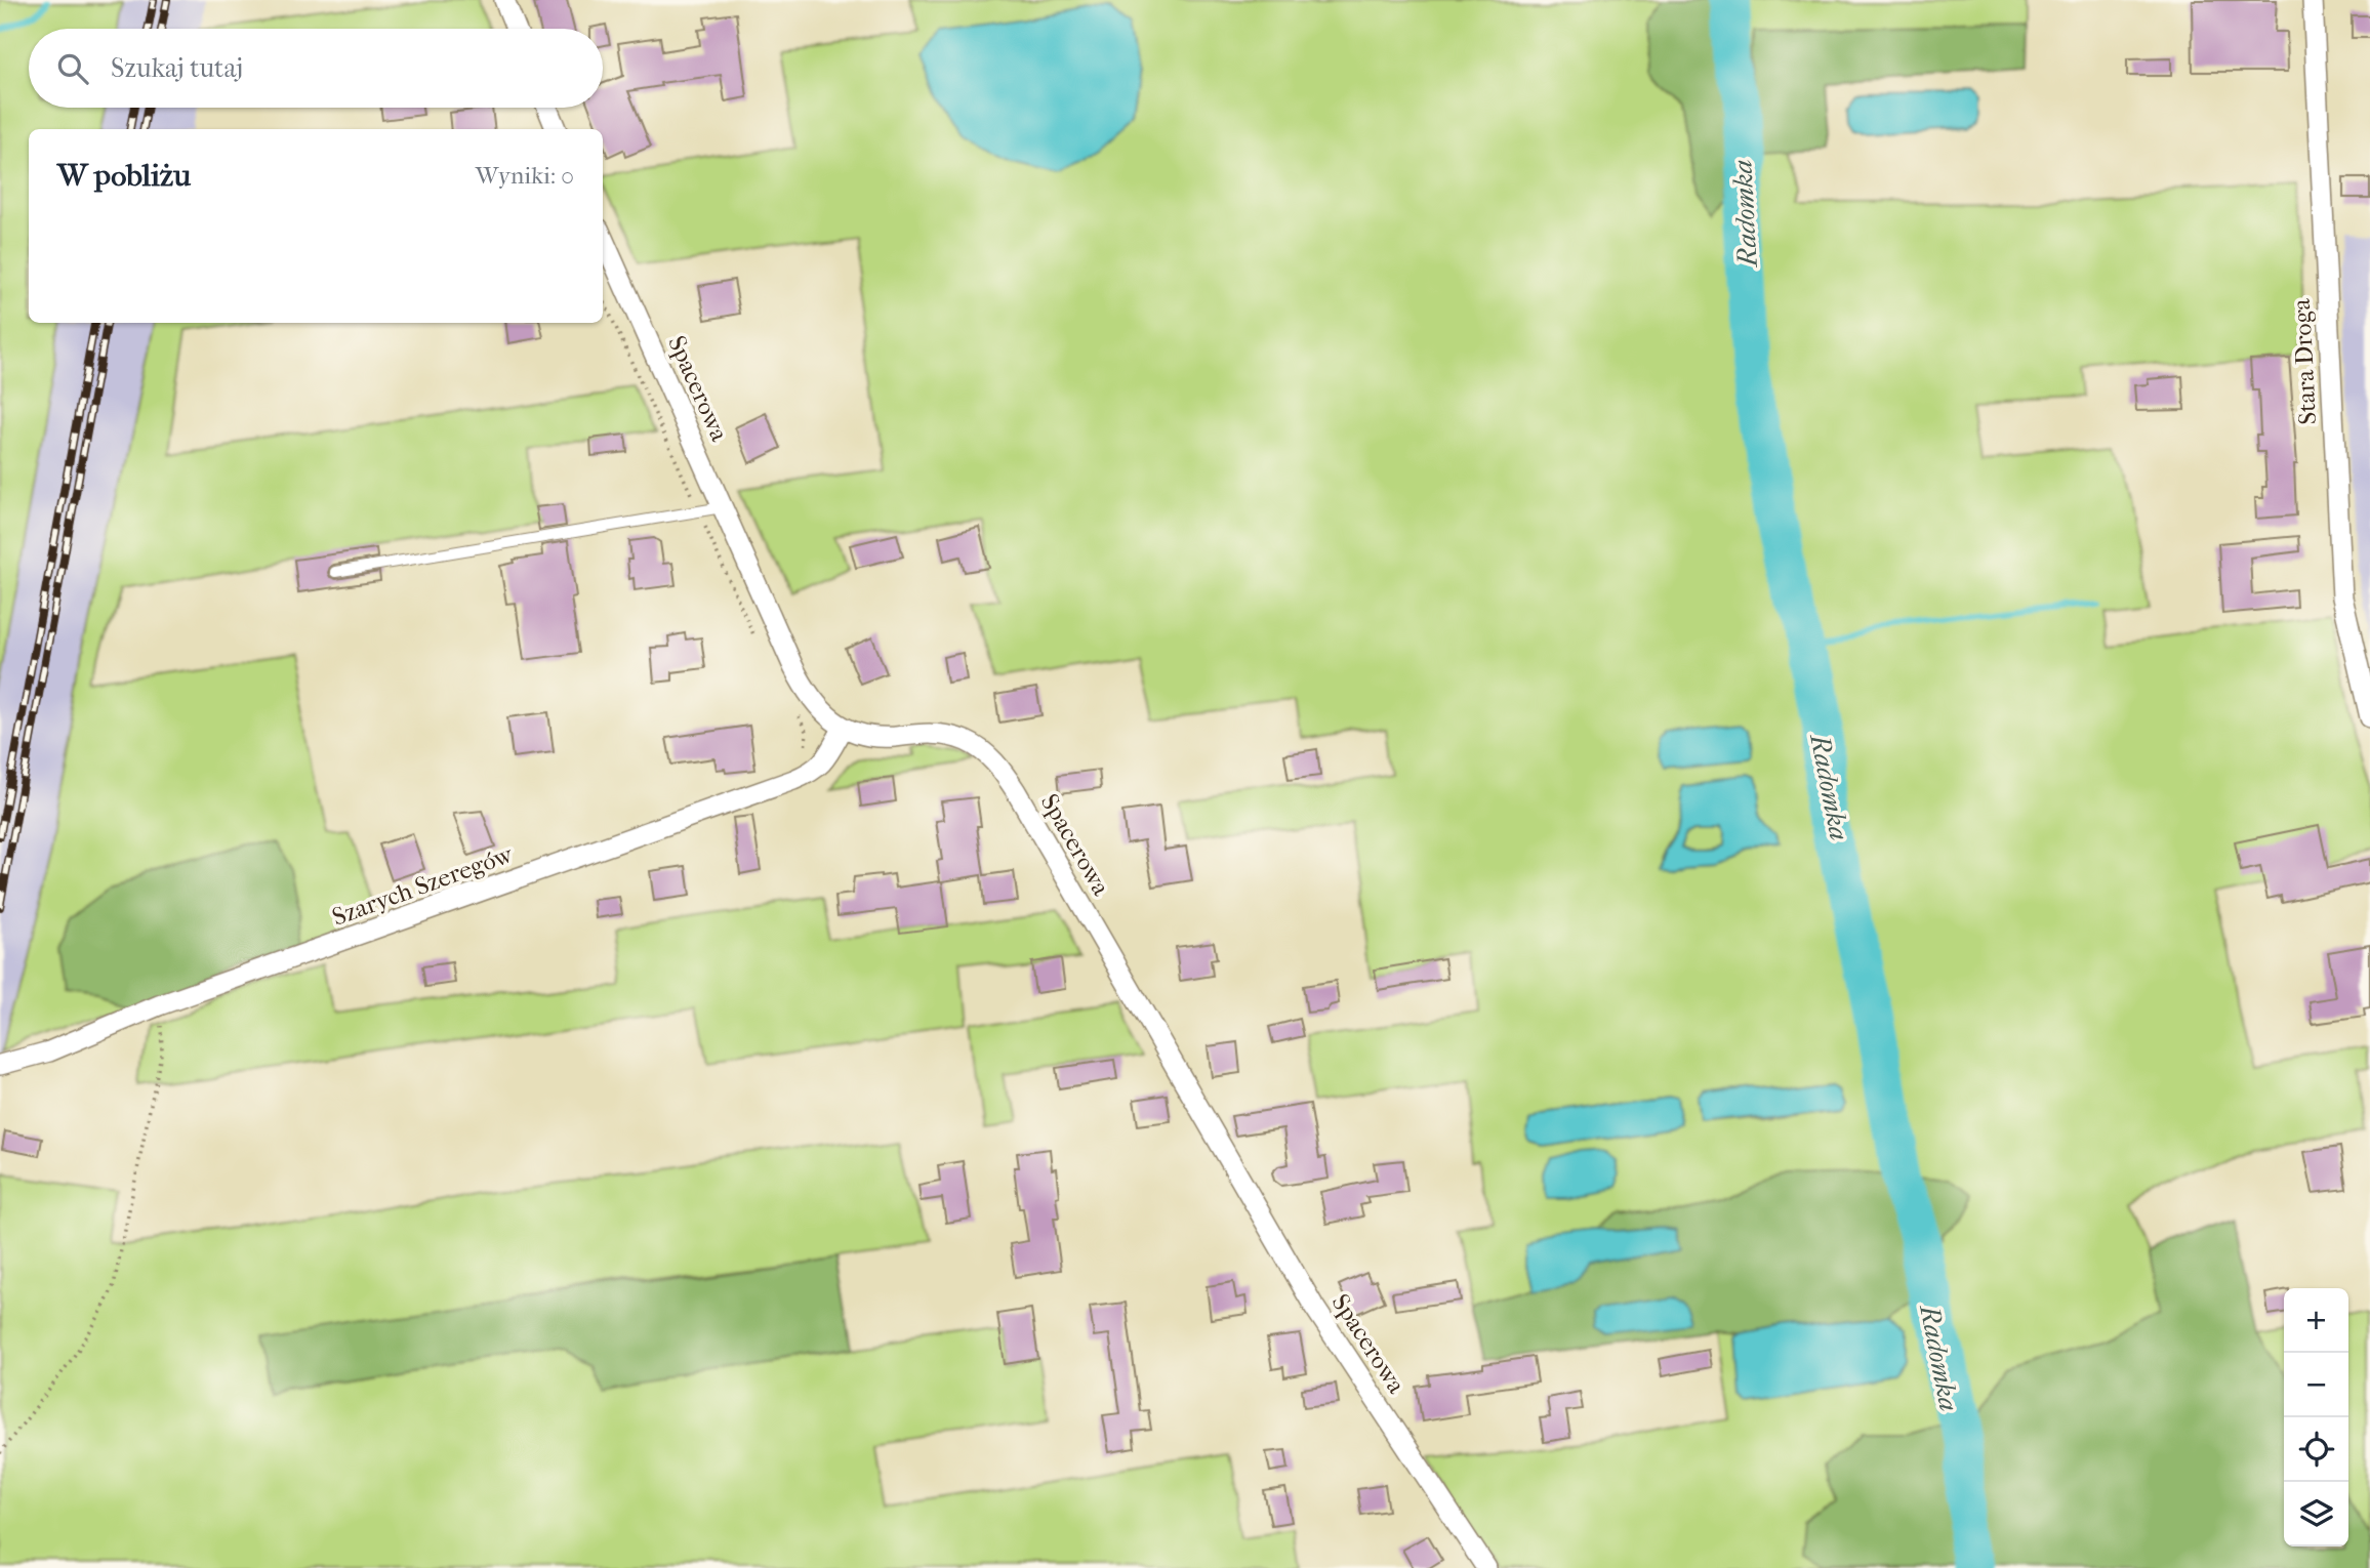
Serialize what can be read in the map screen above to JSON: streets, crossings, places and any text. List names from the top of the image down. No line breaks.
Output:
{"streets":{"street":["Stara Droga","Spacerowa","Szarych Szeregów"]},"crossings":[["Spacerowa","Szarych Szeregów"]],"water":["Radomka"],"page":{"search":"Szukaj tutaj","heading":["W pobliżu","Wyniki: 0"],"map_buttons":["+","−"]}}
